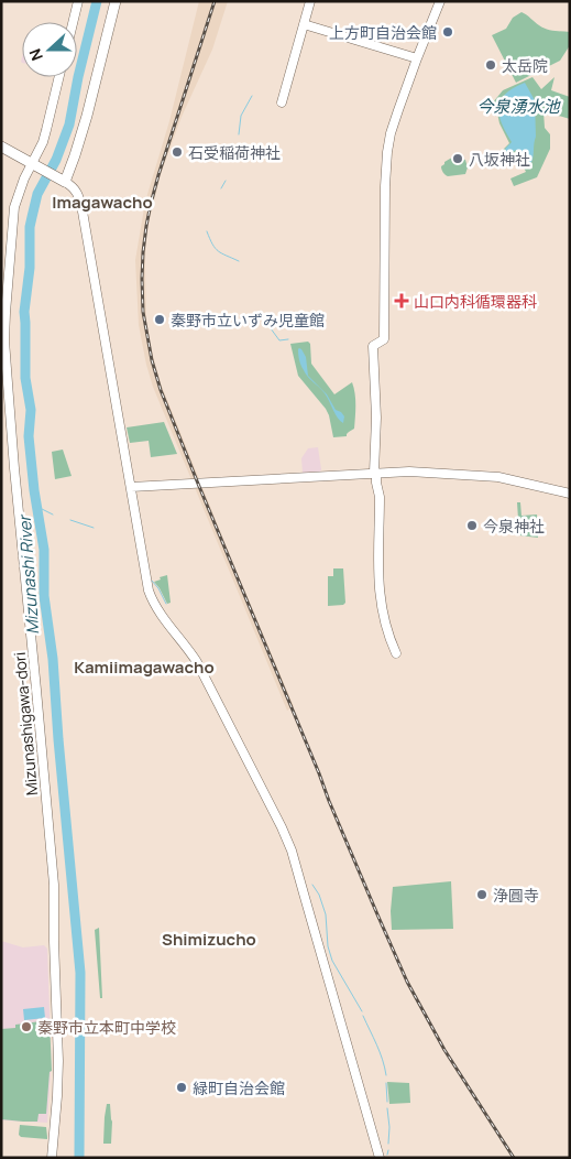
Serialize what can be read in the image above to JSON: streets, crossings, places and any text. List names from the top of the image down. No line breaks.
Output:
{"streets":{"street":["Mizunashigawa-dori"]},"districts":["Imagawacho","Kamiimagawacho","Shimizucho"],"water":["今泉湧水池","Mizunashi River"],"places":{"other":["上方町自治会館","太岳院","石受稲荷神社","八坂神社","秦野市立いずみ児童館","今泉神社","浄圓寺","秦野市立本町中学校","緑町自治会館"],"health":["山口内科循環器科"]},"north":"left"}
